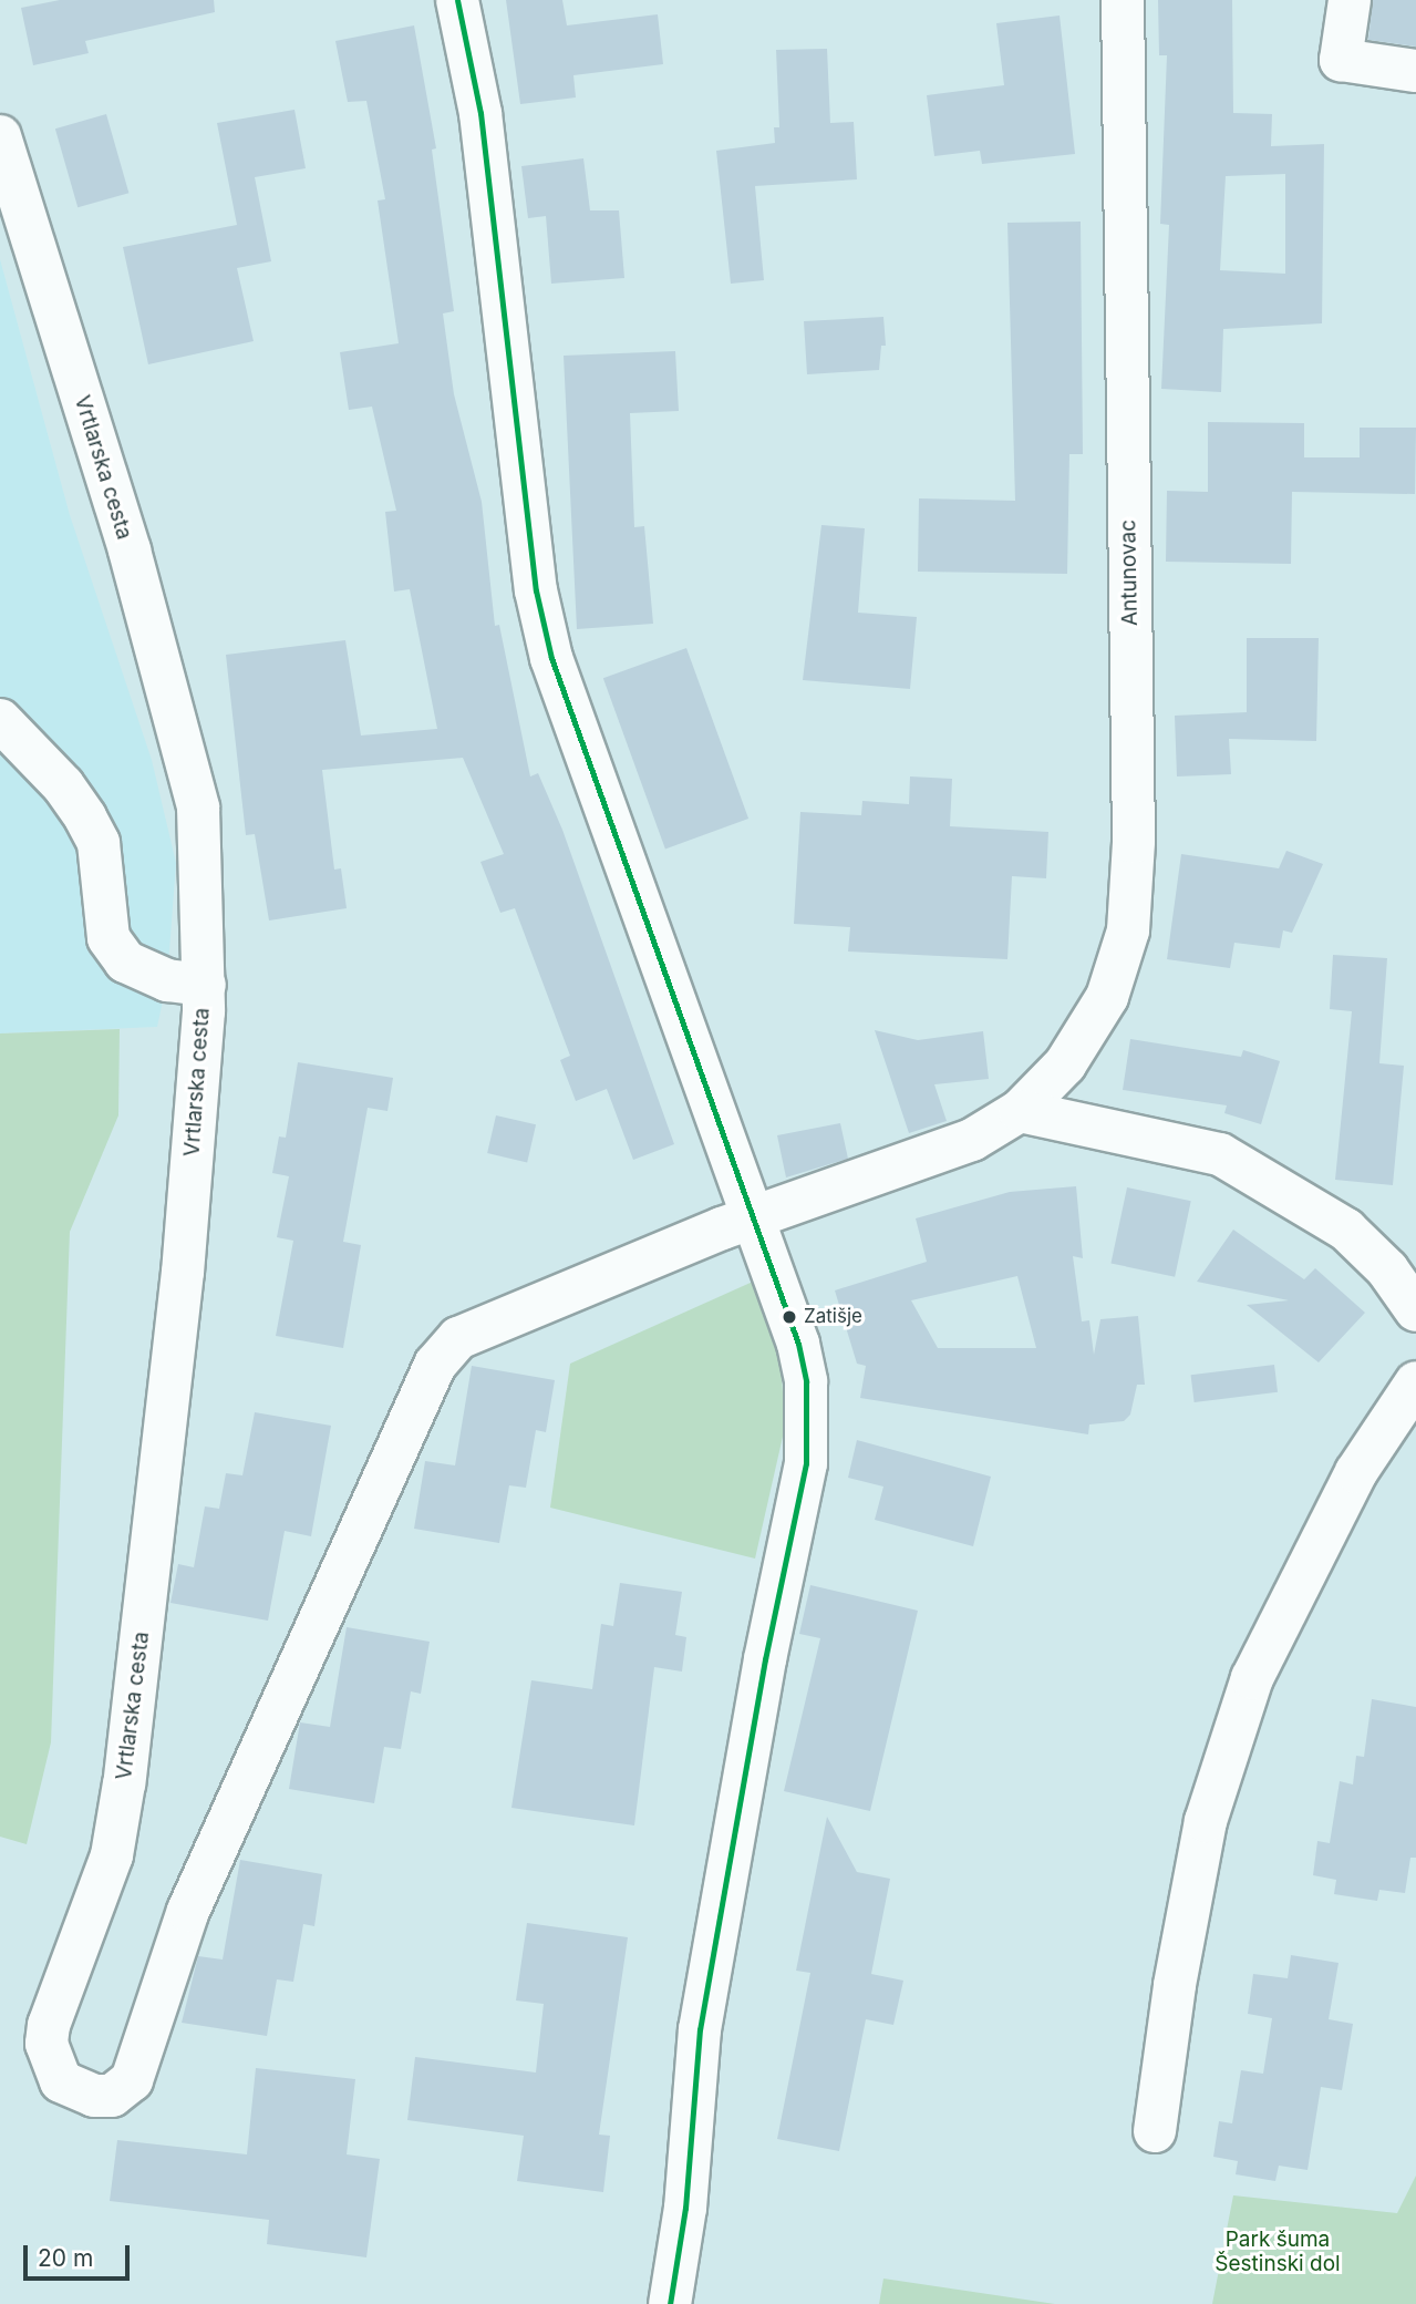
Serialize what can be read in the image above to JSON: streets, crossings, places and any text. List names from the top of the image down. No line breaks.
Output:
{"streets":{"street":["Vrtlarska cesta","Antunovac"]},"parks":["Park šuma Šestinski dol"],"places":["Zatišje"],"scale_bar":"20 m"}
